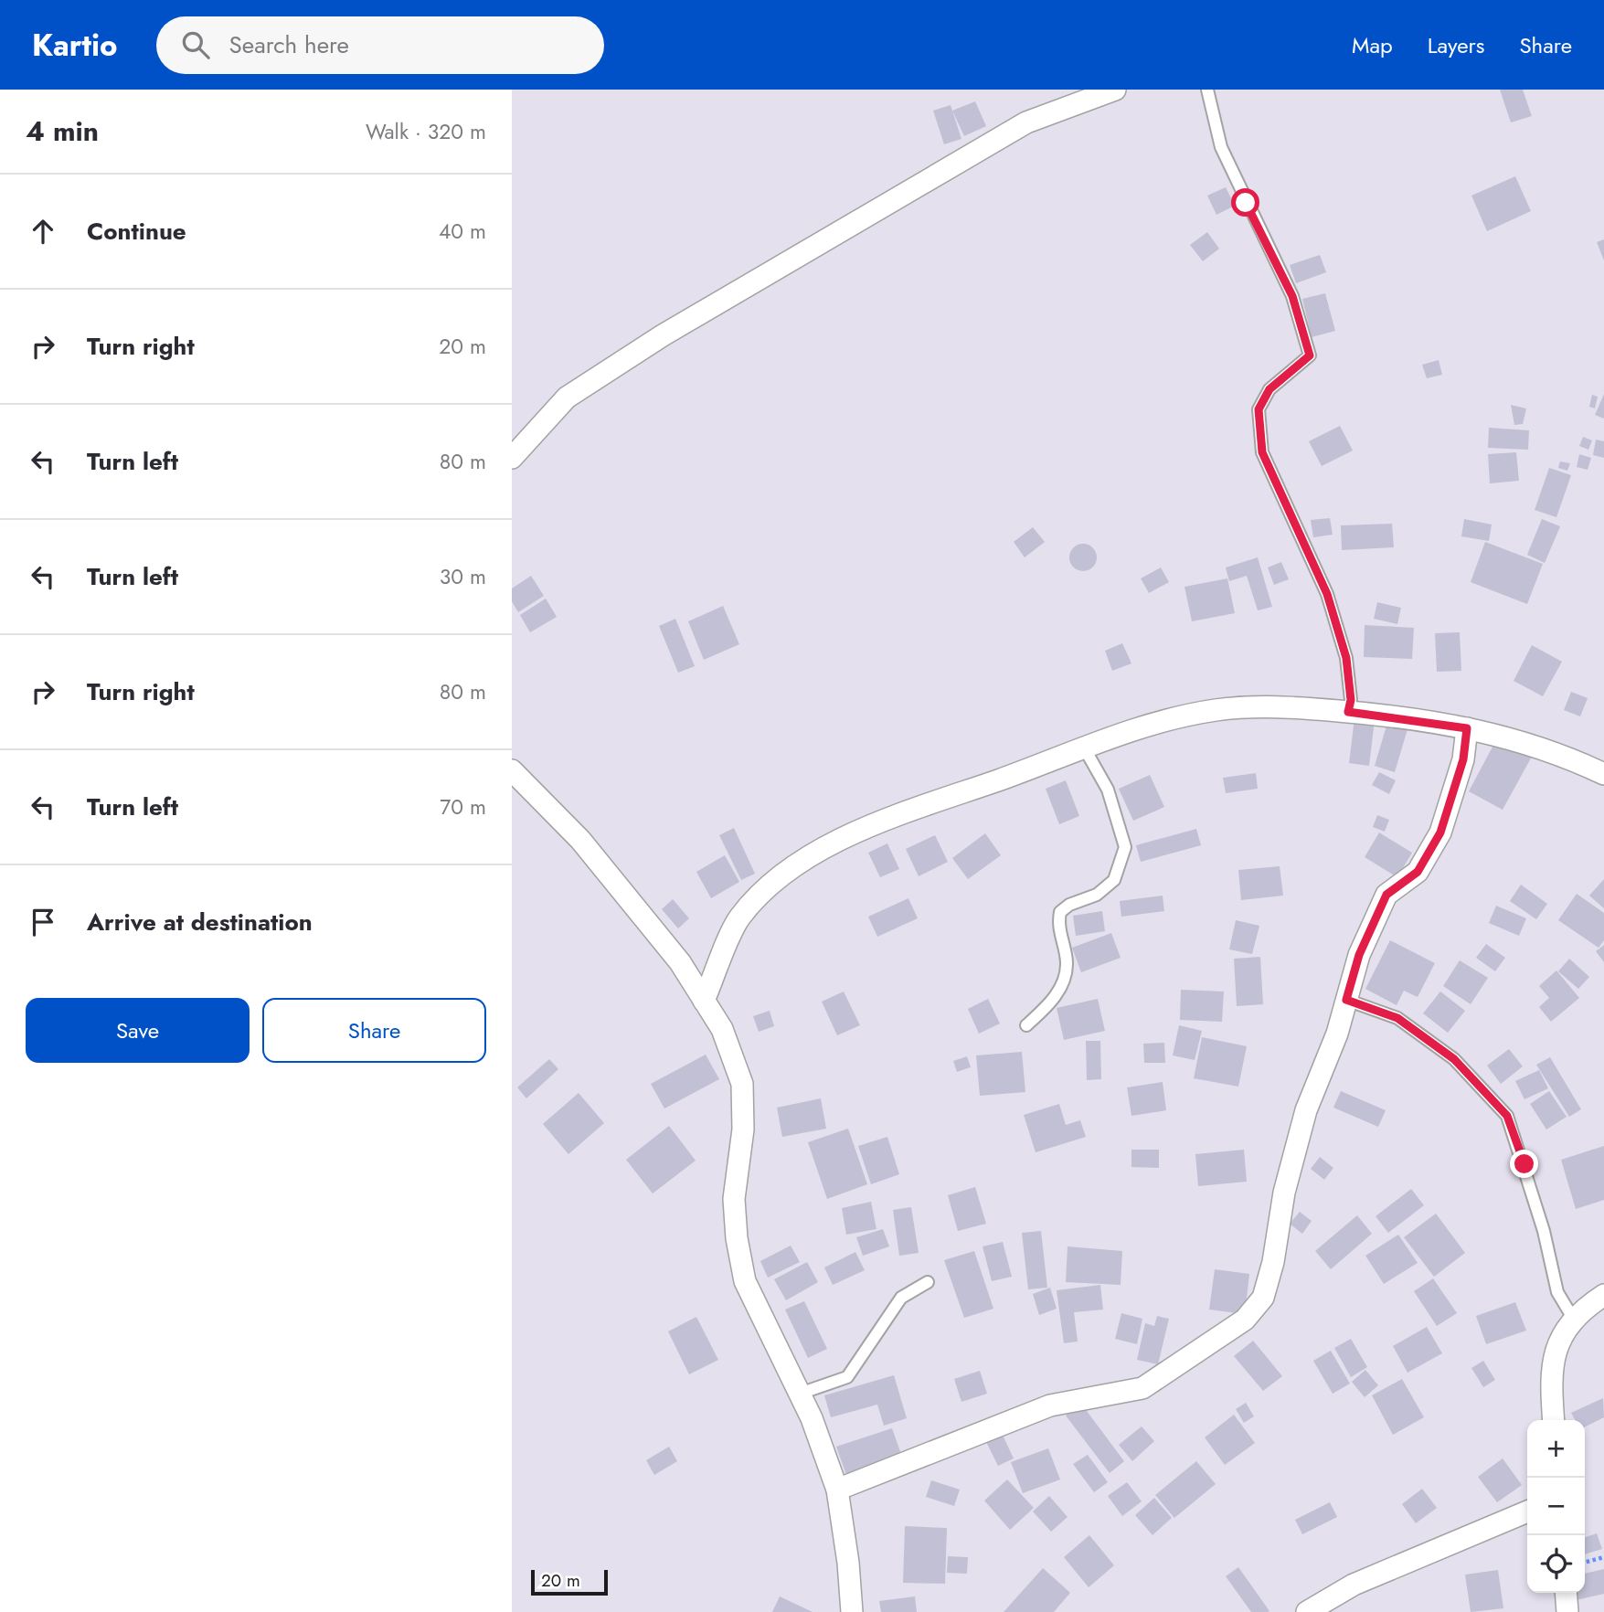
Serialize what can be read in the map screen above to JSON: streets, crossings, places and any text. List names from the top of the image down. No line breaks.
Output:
{"scale_bar":"20 m","page":{"header":"Kartio","search":"Search here","nav":["Map","Layers","Share"],"heading":["4 min","Walk · 320 m"],"list":[["Continue","40 m"],["Turn right","20 m"],["Turn left","80 m"],["Turn left","30 m"],["Turn right","80 m"],["Turn left","70 m"],"Arrive at destination"],"buttons":["Save","Share"],"map_buttons":["+","−"],"scale":"20 m"}}
